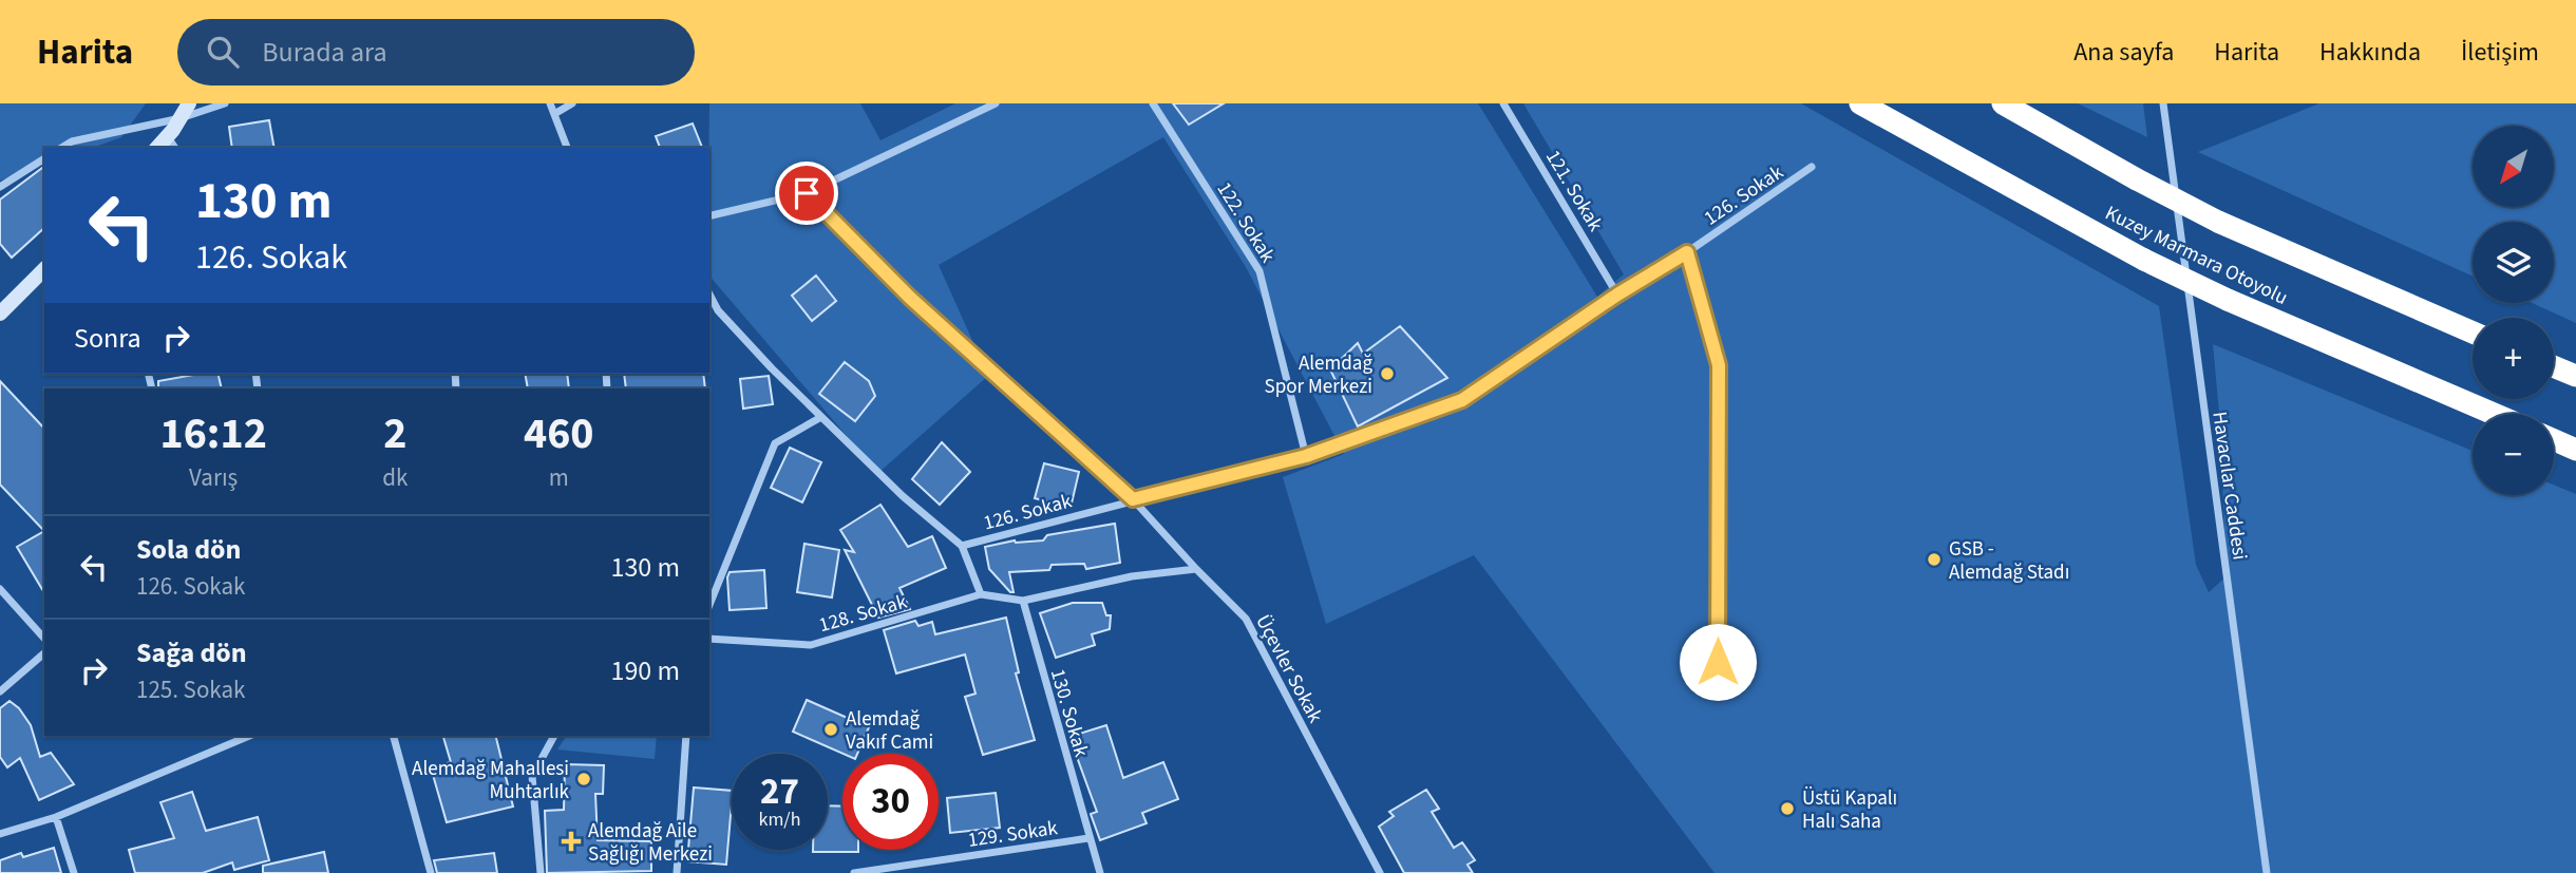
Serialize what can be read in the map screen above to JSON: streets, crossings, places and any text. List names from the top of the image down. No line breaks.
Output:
{"streets":{"highway":["Kuzey Marmara Otoyolu"],"street":["121. Sokak","126. Sokak","122. Sokak","Havacılar Caddesi","128. Sokak","Üçevler Sokak","130. Sokak","129. Sokak"]},"crossings":[["121. Sokak","126. Sokak"],["126. Sokak","122. Sokak"],["126. Sokak","128. Sokak"],["126. Sokak","Üçevler Sokak"],["130. Sokak","129. Sokak"]],"places":{"other":["Alemdağ Spor Merkezi","GSB - Alemdağ Stadı","Alemdağ Vakıf Cami","Alemdağ Mahallesi Muhtarlık","Üstü Kapalı Halı Saha"],"health":["Alemdağ Aile Sağlığı Merkezi"]},"north":"bottom left","page":{"header":"Harita","search":"Burada ara","nav":["Ana sayfa","Harita","Hakkında","İletişim"],"map_buttons":["+","−"],"turn":["130 m","126. Sokak"],"then":"Sonra","eta":["16:12","Varış","2","dk","460","m"],"list":[{"name":"Sola dön","note":"126. Sokak","value":"130 m"},{"name":"Sağa dön","note":"125. Sokak","value":"190 m"}],"speed":"27 km/h","limit":"30"}}
